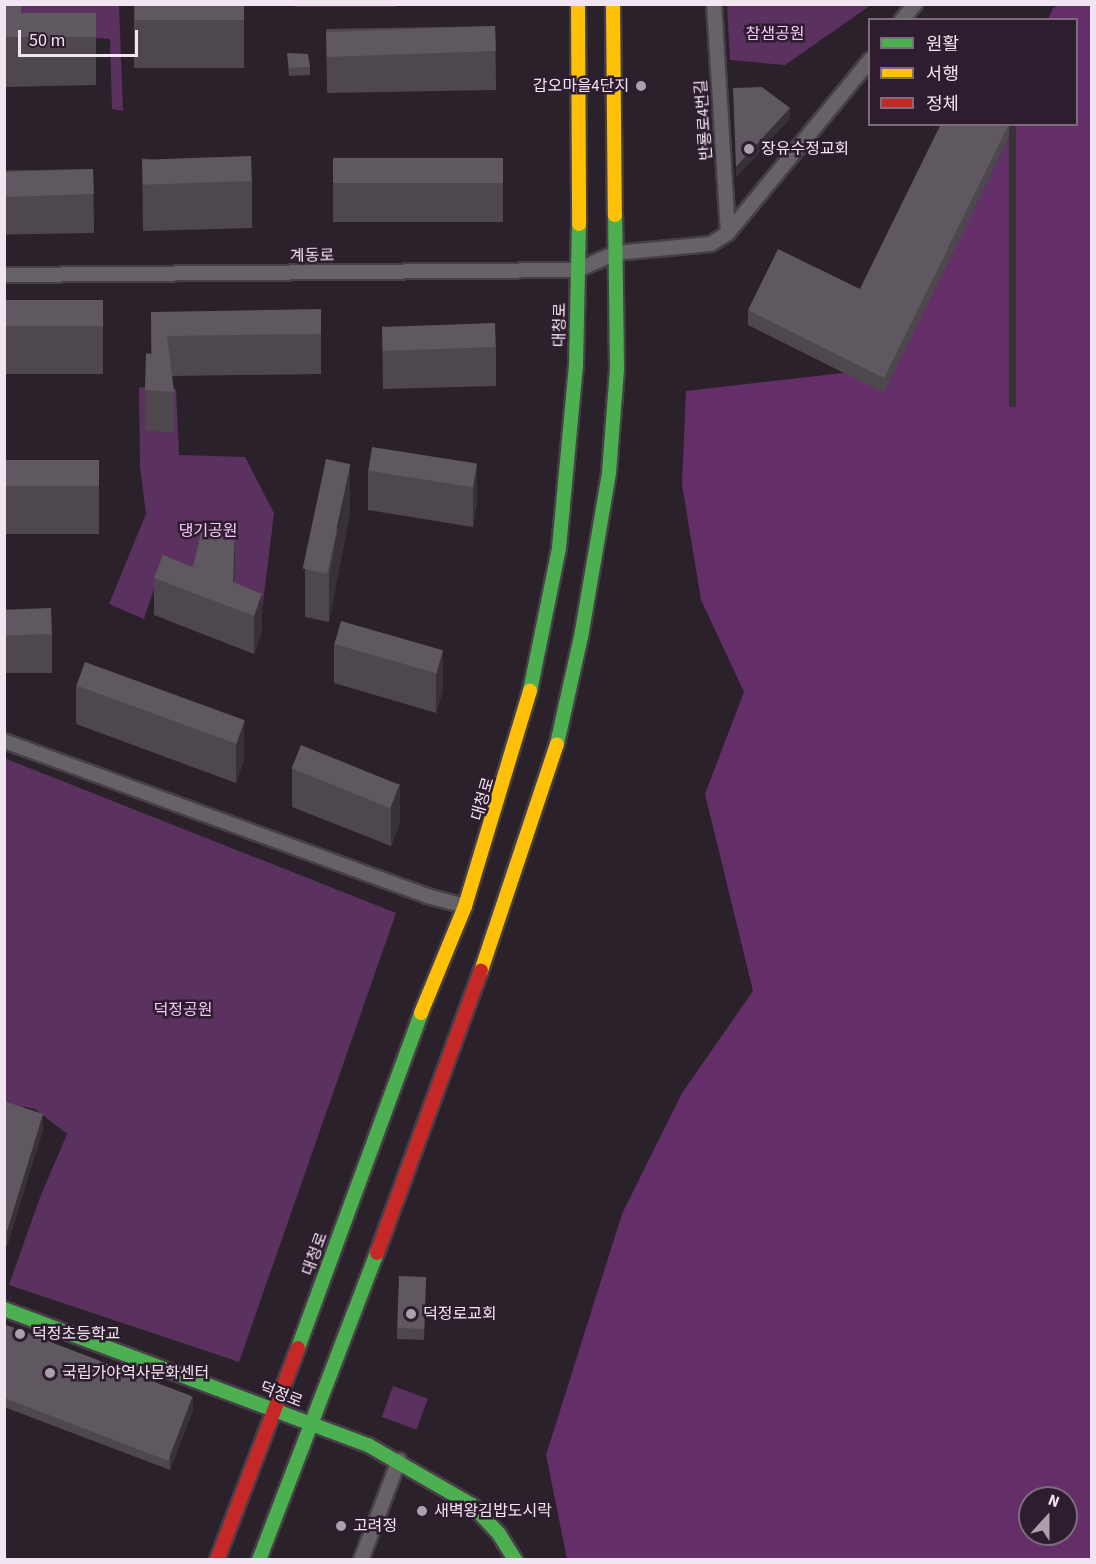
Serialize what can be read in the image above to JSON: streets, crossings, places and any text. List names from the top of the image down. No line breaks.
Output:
{"streets":{"main road":["대청로","덕정로"],"street":["반룡로4번길","계동로"]},"crossings":[["반룡로4번길","계동로"],["계동로","대청로"],["대청로","덕정로"]],"parks":["참샘공원","댕기공원","덕정공원"],"places":["갑오마을4단지","장유수정교회","덕정로교회","덕정초등학교","국립가야역사문화센터","새벽왕김밥도시락","고려정"],"legend":["원활","서행","정체"],"scale_bar":"50 m","north":"top"}
